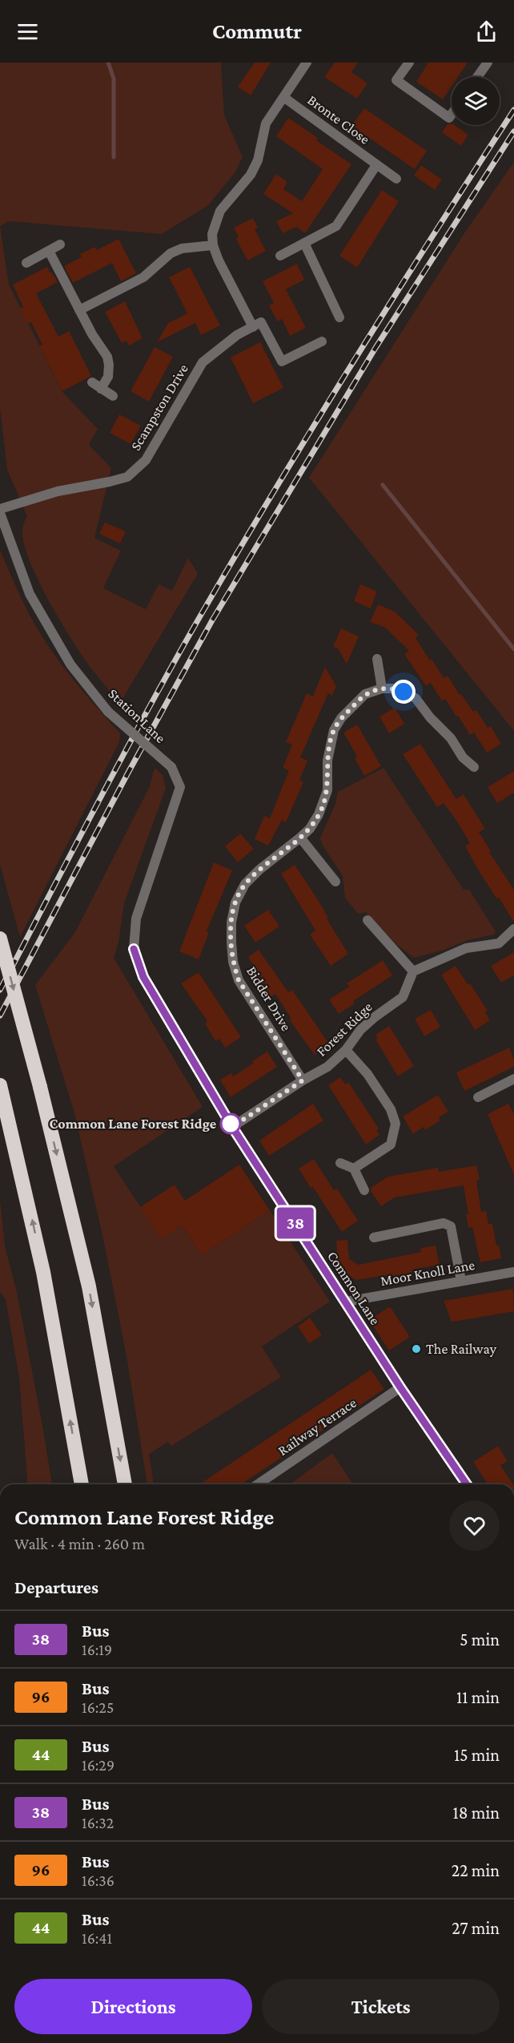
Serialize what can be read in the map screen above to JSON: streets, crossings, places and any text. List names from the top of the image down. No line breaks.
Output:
{"streets":{"street":["Bronte Close","Scampston Drive","Station Lane","Bidder Drive","Forest Ridge","Moor Knoll Lane","Common Lane","Railway Terrace"]},"crossings":[["Station Lane","Common Lane"],["Bidder Drive","Forest Ridge"],["Forest Ridge","Common Lane"],["Moor Knoll Lane","Common Lane"],["Common Lane","Railway Terrace"]],"places":["Common Lane Forest Ridge","The Railway"],"lines":["bus line 38"],"page":{"header":"Commutr","on_map":"38","heading":[["Common Lane Forest Ridge","Walk · 4 min · 260 m"],"Departures"],"list":[{"mark":"38","name":"Bus","note":"16:19","value":"5 min"},{"mark":"96","name":"Bus","note":"16:25","value":"11 min"},{"mark":"44","name":"Bus","note":"16:29","value":"15 min"},{"mark":"38","name":"Bus","note":"16:32","value":"18 min"},{"mark":"96","name":"Bus","note":"16:36","value":"22 min"},{"mark":"44","name":"Bus","note":"16:41","value":"27 min"}],"buttons":["Directions","Tickets"]}}
